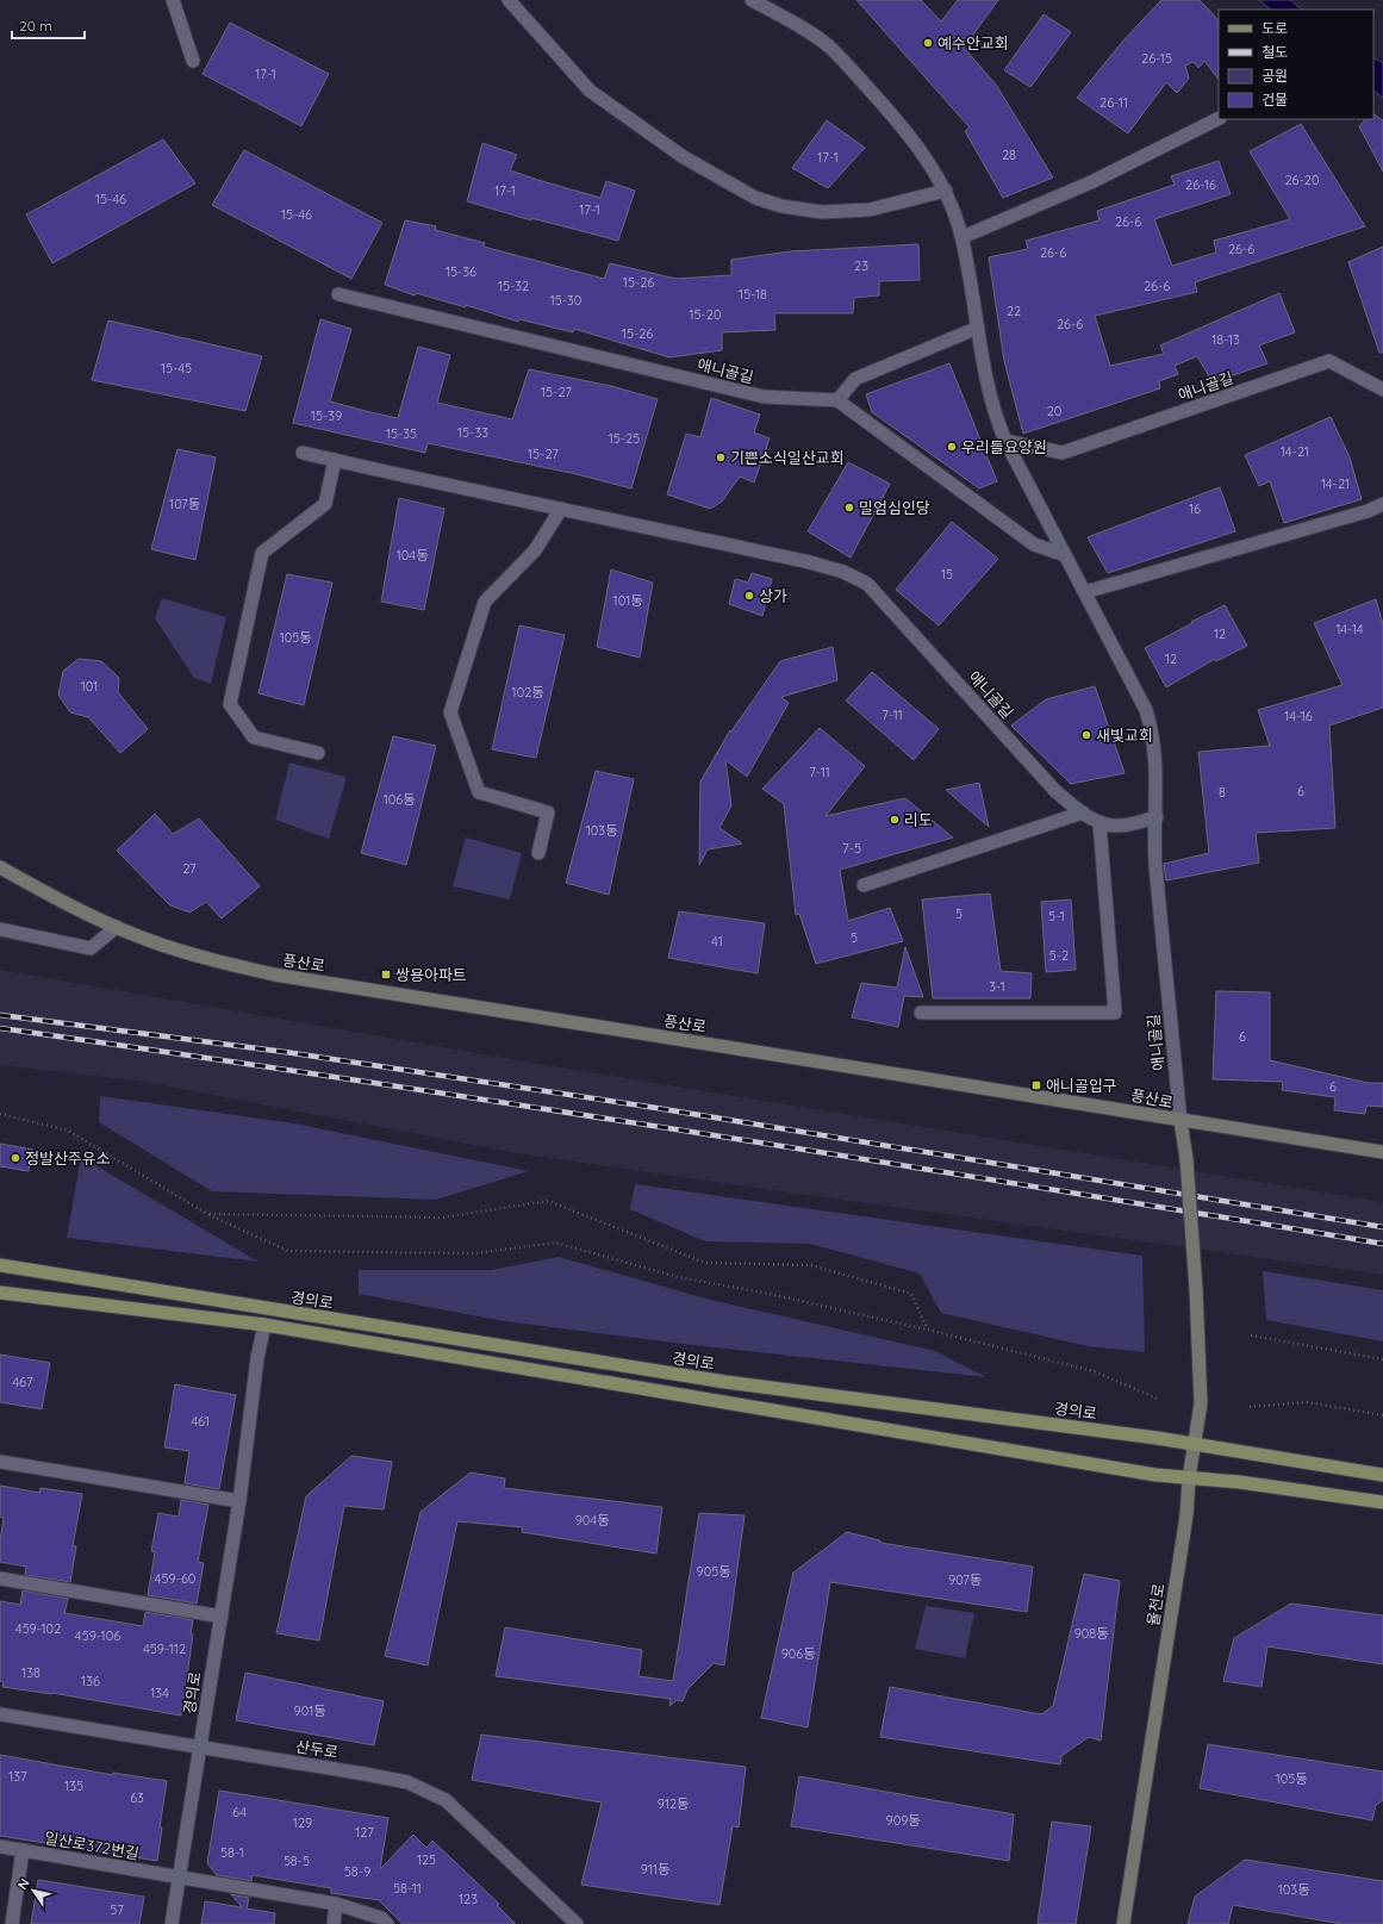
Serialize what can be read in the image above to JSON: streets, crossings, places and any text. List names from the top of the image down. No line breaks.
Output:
{"streets":{"main road":["풍산로","경의로","율천로"],"street":["애니골길","산두로","일산로372번길"]},"crossings":[["애니골길","풍산로"],["애니골길","율천로"],["풍산로","율천로"],["경의로","율천로"],["경의로","산두로"]],"places":{"other":["예수안교회","우리들요양원","기쁜소식일산교회","밀엄심인당","상가","새빛교회","리도","정발산주유소"],"transit":["쌍용아파트","애니골입구"]},"house_numbers":["26-15","17-1","26-11","28","17-1","26-20","26-16","17-1","15-46","17-1","15-46","26-6","26-6","26-6","23","15-36","15-26","15-32","26-6","15-18","15-30","22","15-20","26-6","15-26","18-13","15-45","15-27","20","15-39","15-33","15-35","15-25","14-21","15-27","14-21","107동","16","104동","15","101동","14-14","12","105동","12","101","102동","7-11","14-16","7-11","6","8","106동","103동","7-5","27","5","5-1","5","41","5-2","3-1","6","6","467","461","904동","905동","459-60","907동","459-102","908동","459-106","459-112","906동","138","136","134","901동","137","105동","135","63","912동","64","909동","129","127","58-1","125","58-5","911동","58-9","58-11","103동","123","57"],"legend":["도로","철도","공원","건물"],"scale_bar":"20 m","north":"top left"}
